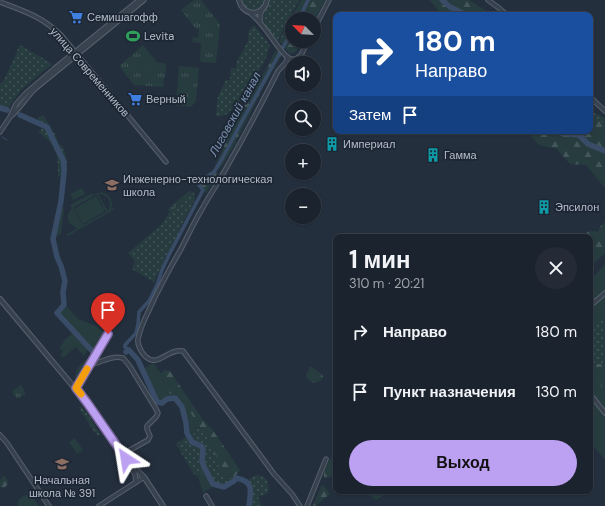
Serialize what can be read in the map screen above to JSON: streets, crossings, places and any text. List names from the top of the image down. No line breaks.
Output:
{"streets":{"street":["улица Современников"]},"water":["Лиговский канал"],"places":{"supermarket":["Семишагофф","Верный"],"sports":["Levita"],"building":["Империал","Гамма","Эпсилон"],"school or university":["Инженерно-технологическая школа","Начальная школа № 391"]},"north":"top left","page":{"map_buttons":["+","−"],"turn":["180 m","Направо"],"then":"Затем","heading":["1 мин","310 m · 20:21"],"list":[{"name":"Направо","value":"180 m"},{"name":"Пункт назначения","value":"130 m"}],"buttons":"Выход"}}
